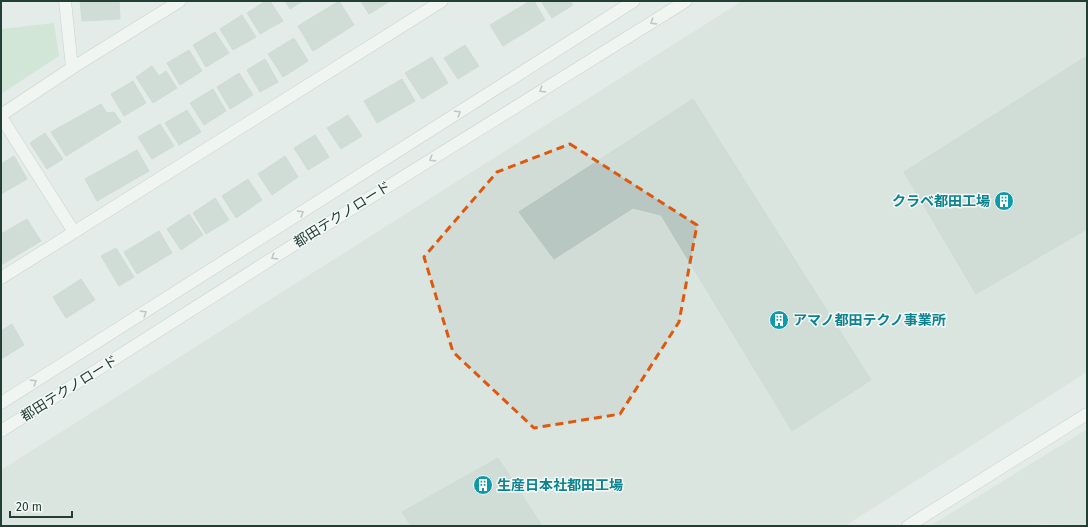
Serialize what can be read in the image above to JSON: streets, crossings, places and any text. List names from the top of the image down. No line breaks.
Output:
{"streets":{"street":["都田テクノロード"]},"places":{"building":["クラベ都田工場","アマノ都田テクノ事業所","生産日本社都田工場"]},"scale_bar":"20 m"}
